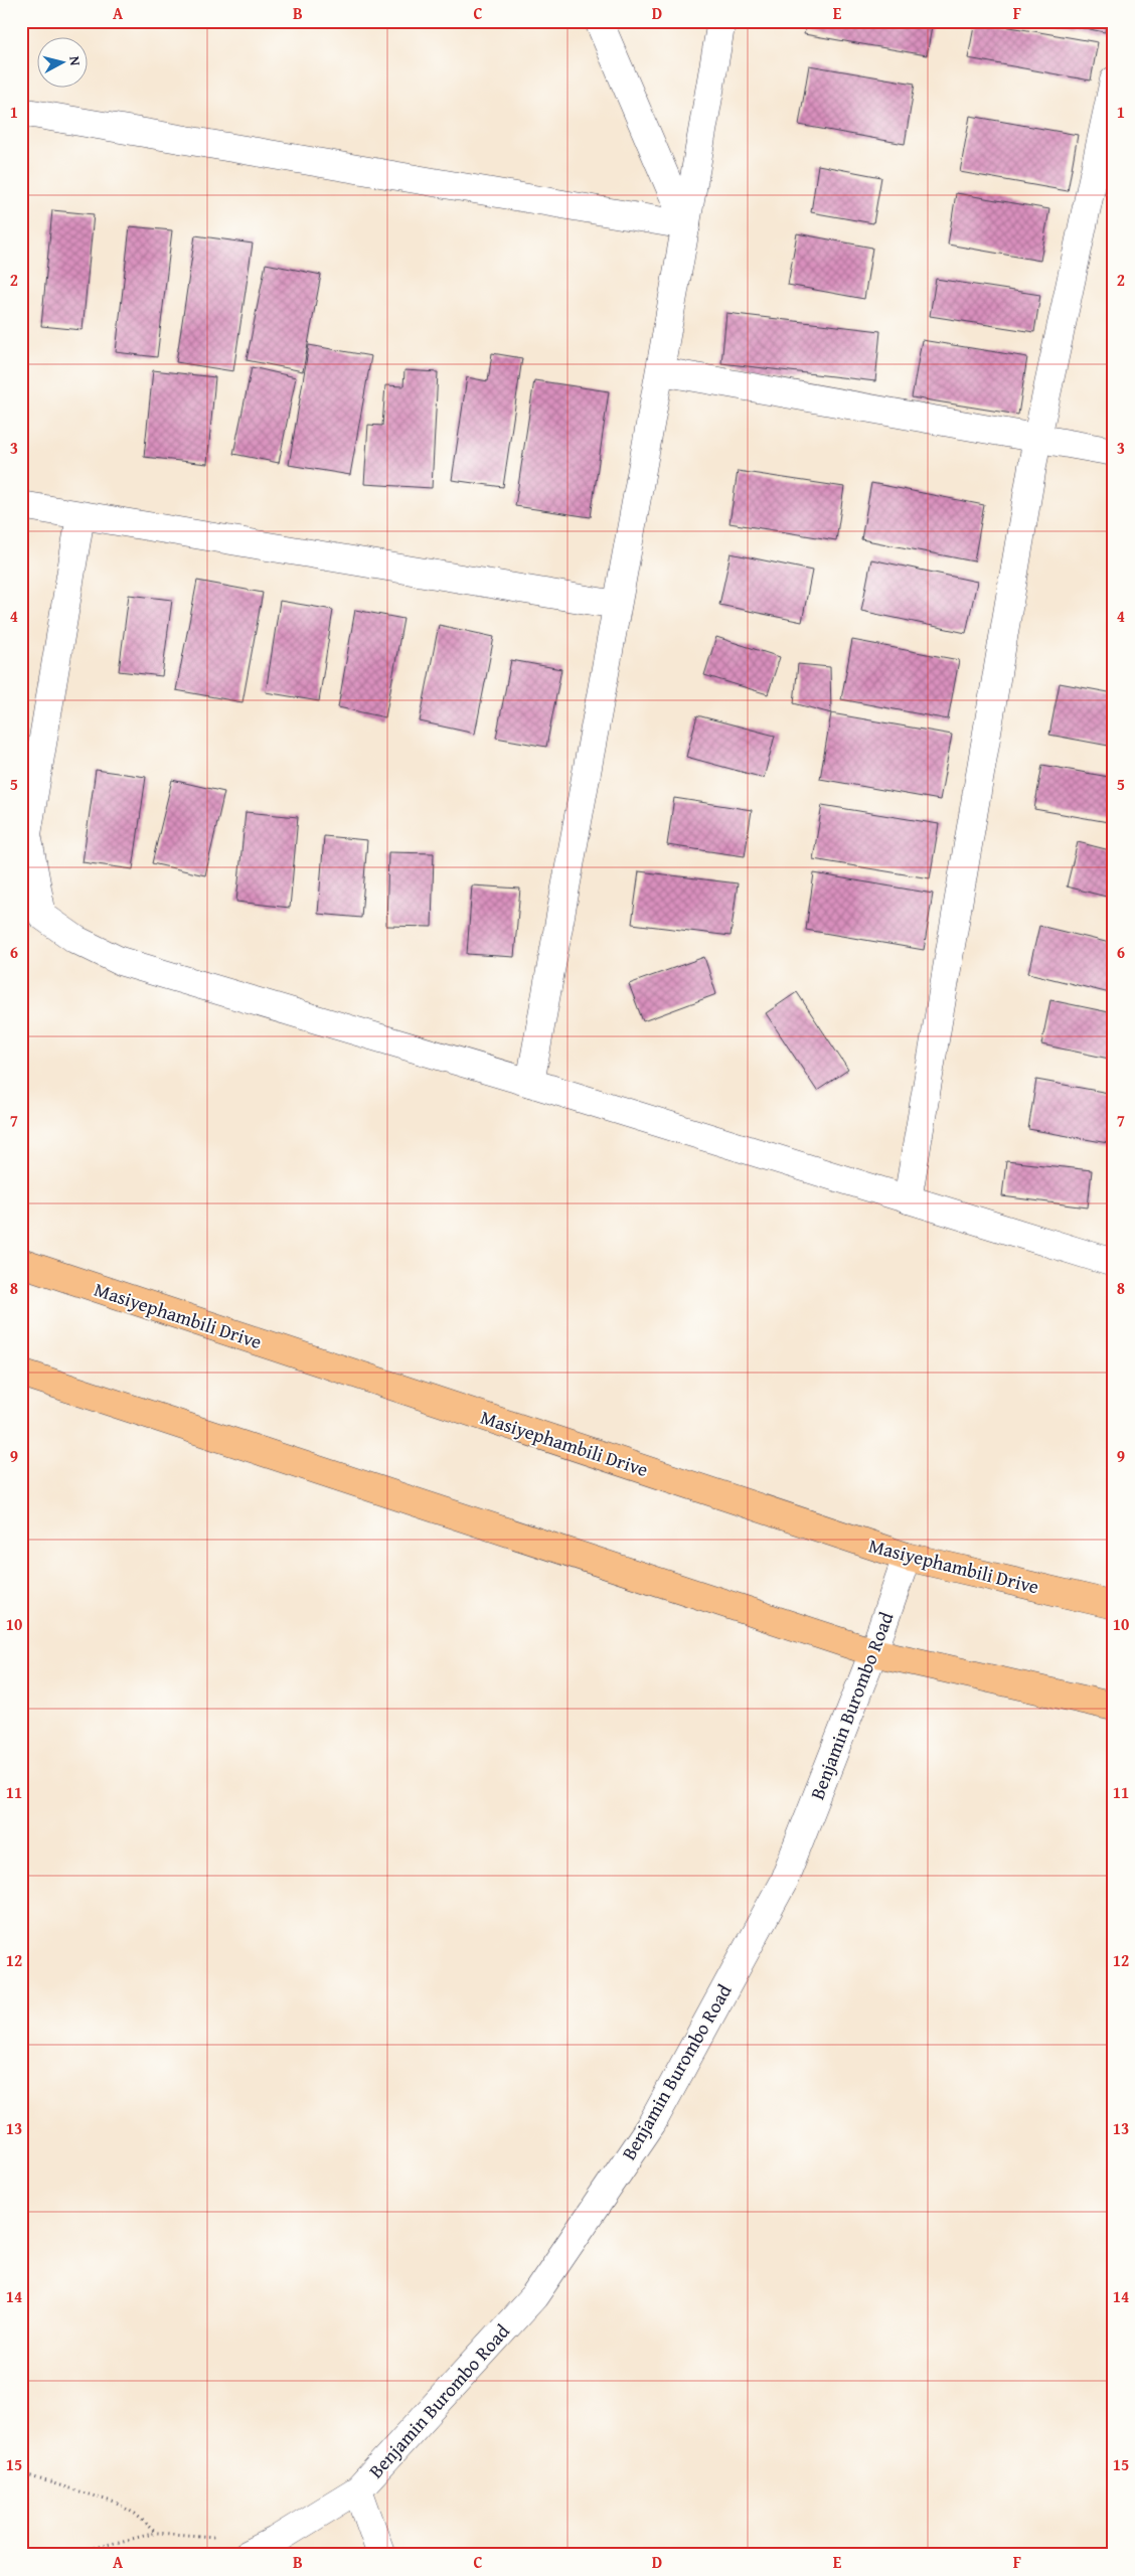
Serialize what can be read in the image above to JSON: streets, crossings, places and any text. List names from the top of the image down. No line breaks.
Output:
{"streets":{"main road":["Masiyephambili Drive"],"street":["Benjamin Burombo Road"]},"crossings":[["Masiyephambili Drive","Benjamin Burombo Road"]],"north":"right","grid":{"columns":["A","B","C","D","E","F"],"rows":["1","2","3","4","5","6","7","8","9","10","11","12","13","14","15"]}}
